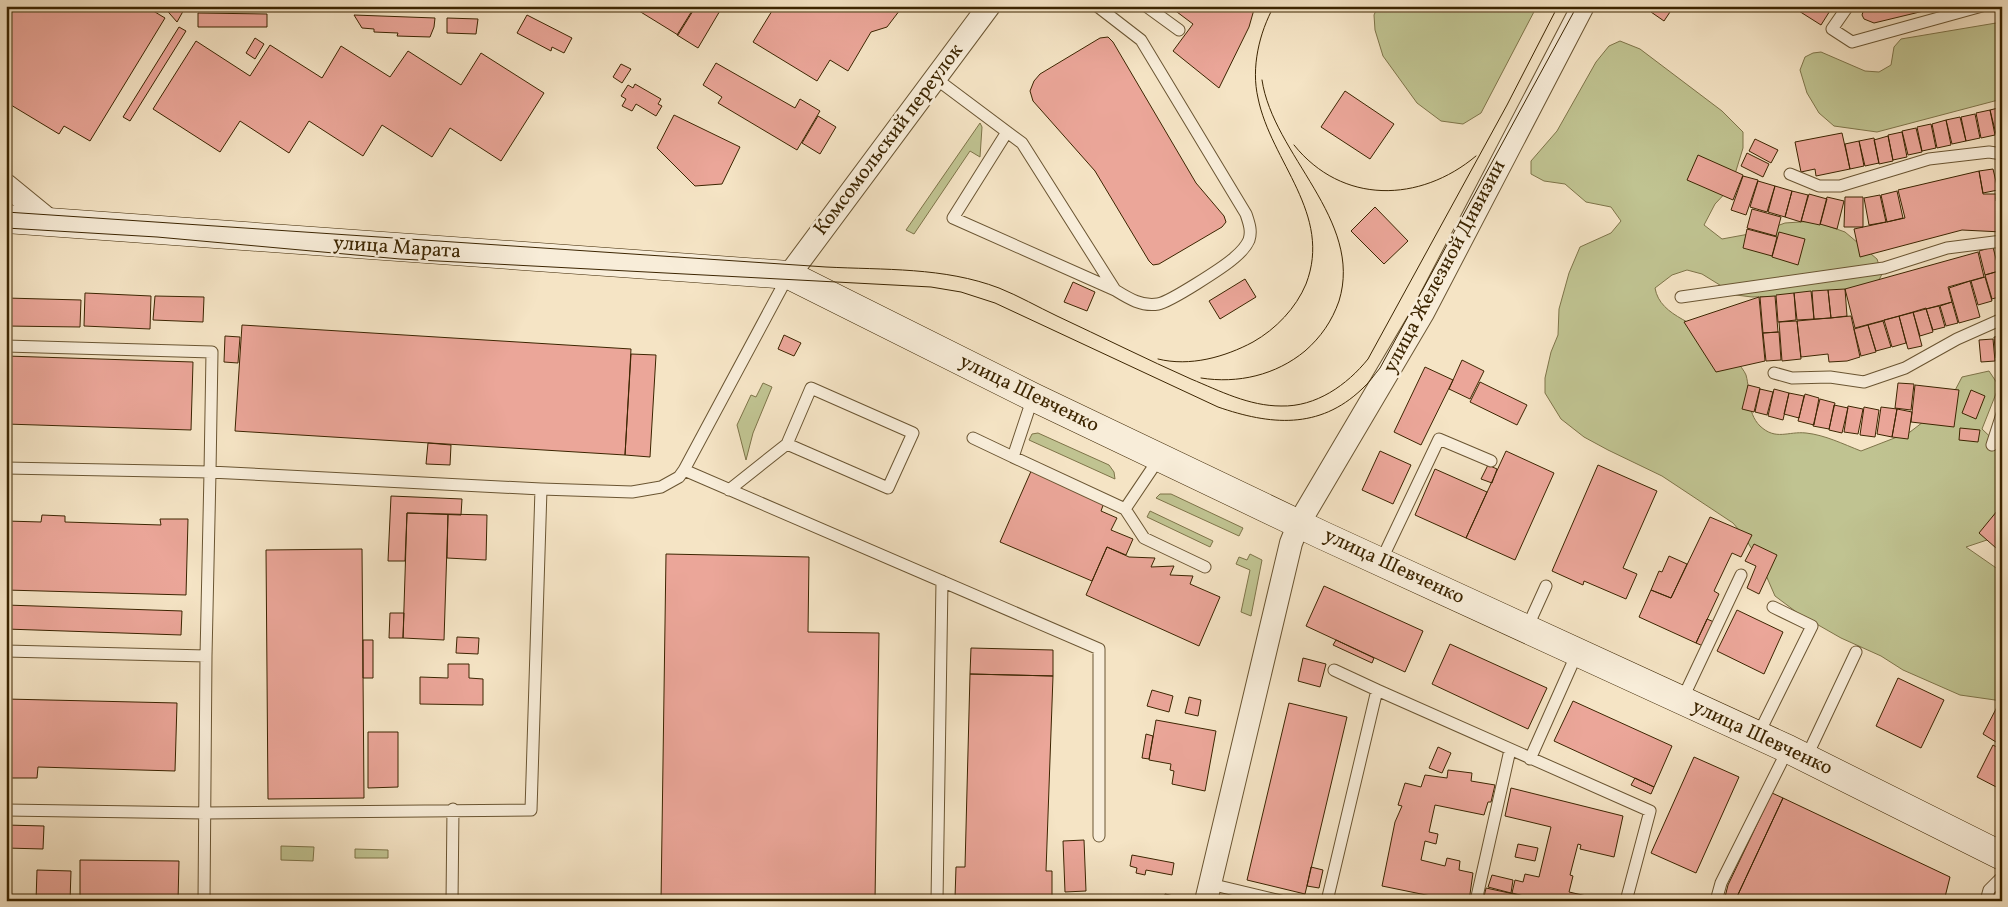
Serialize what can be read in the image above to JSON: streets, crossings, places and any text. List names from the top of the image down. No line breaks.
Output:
{"streets":{"street":["Комсомольский переулок","улица Марата","улица Железной Дивизии","улица Шевченко"]},"crossings":[["Комсомольский переулок","улица Марата"],["Комсомольский переулок","улица Шевченко"],["улица Марата","улица Шевченко"],["улица Железной Дивизии","улица Шевченко"]]}
